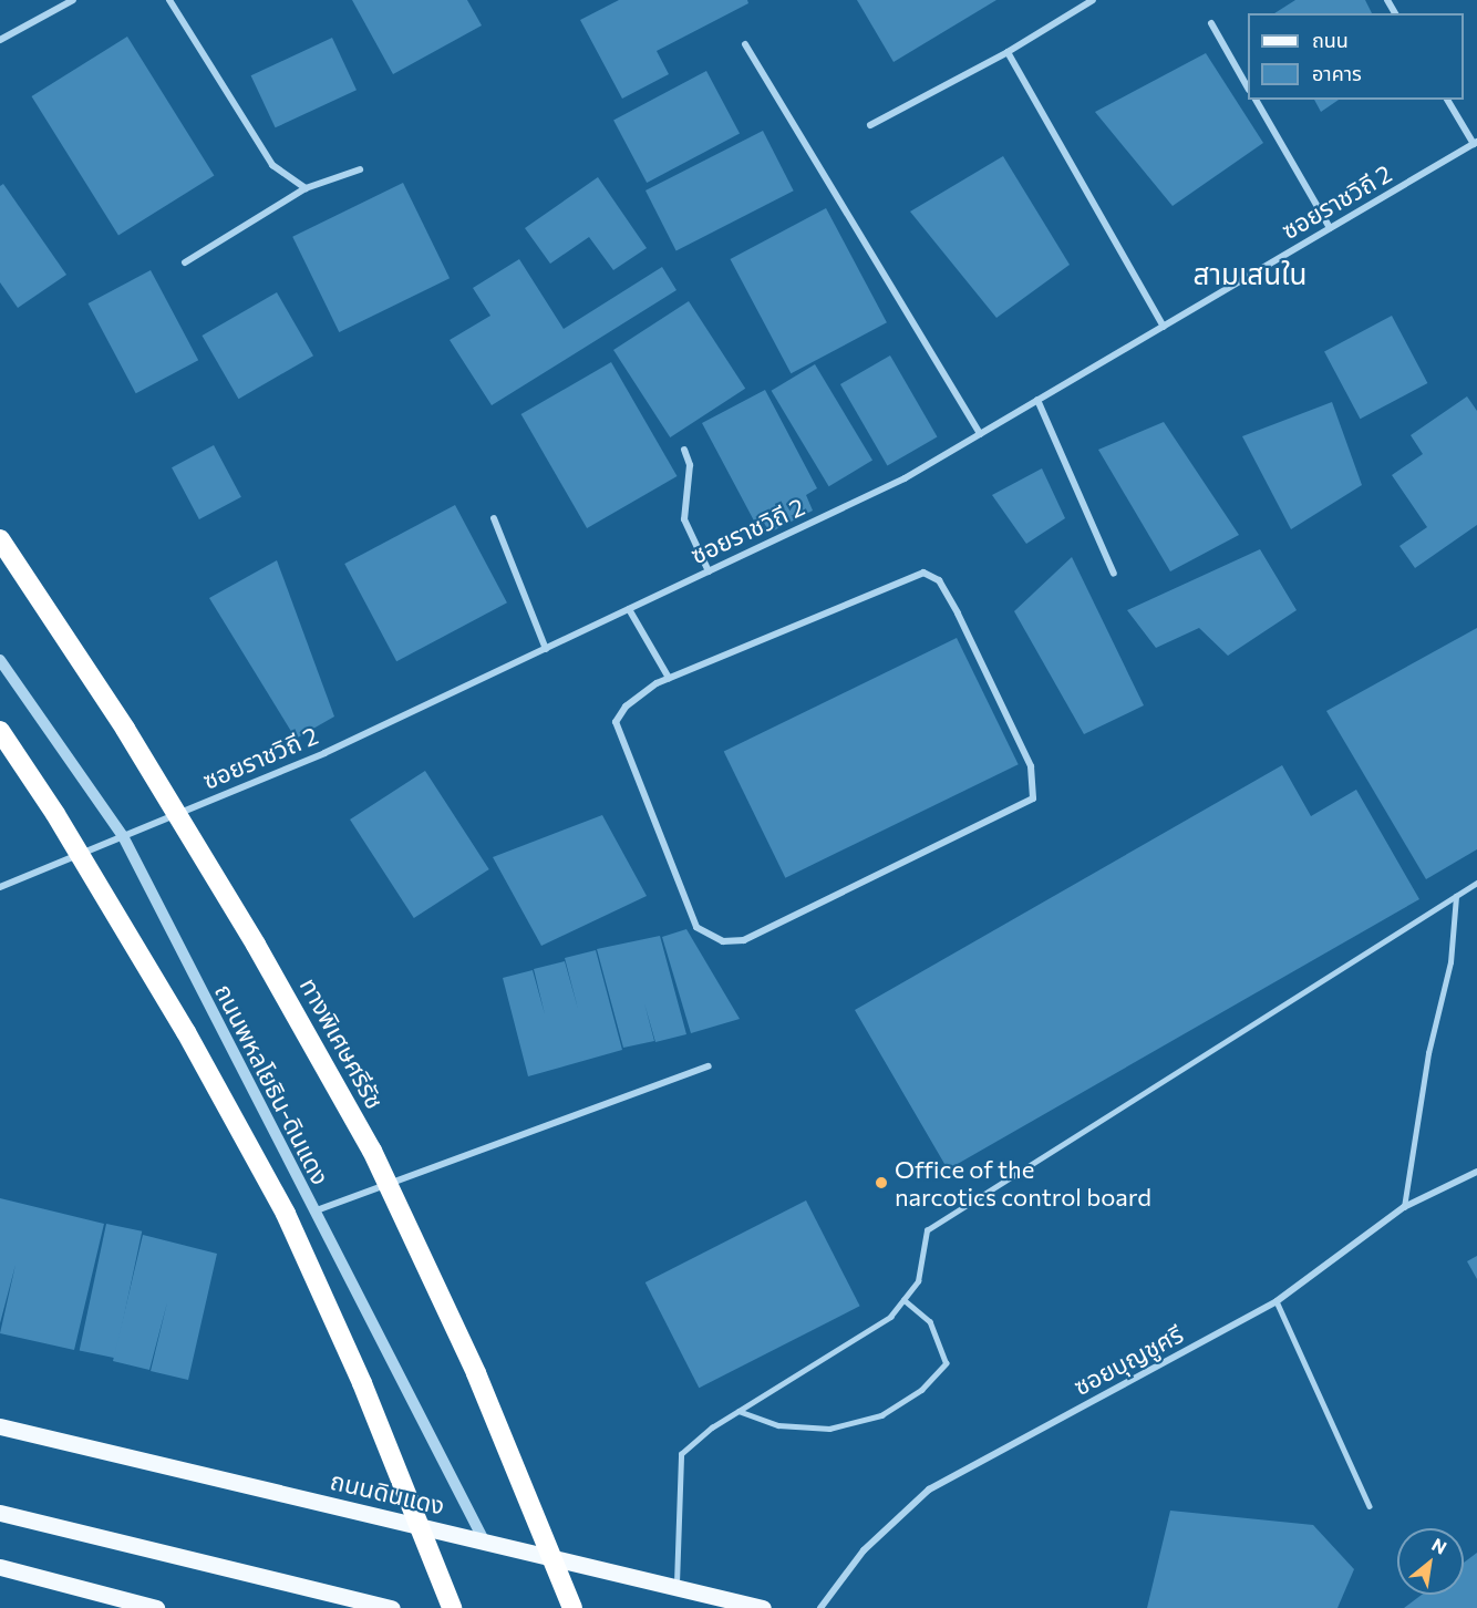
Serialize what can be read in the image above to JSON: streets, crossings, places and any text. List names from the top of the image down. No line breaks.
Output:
{"streets":{"highway":["ทางพิเศษศรีรัช"],"main road":["ถนนดินแดง"],"street":["ซอยราชวิถี 2","ถนนพหลโยธิน-ดินแดง","ซอยบุญชูศรี"]},"crossings":[["ซอยราชวิถี 2","ถนนพหลโยธิน-ดินแดง"],["ถนนพหลโยธิน-ดินแดง","ถนนดินแดง"]],"districts":["สามเสนใน"],"places":["Office of the narcotics control board"],"legend":["ถนน","อาคาร"],"north":"top right"}
